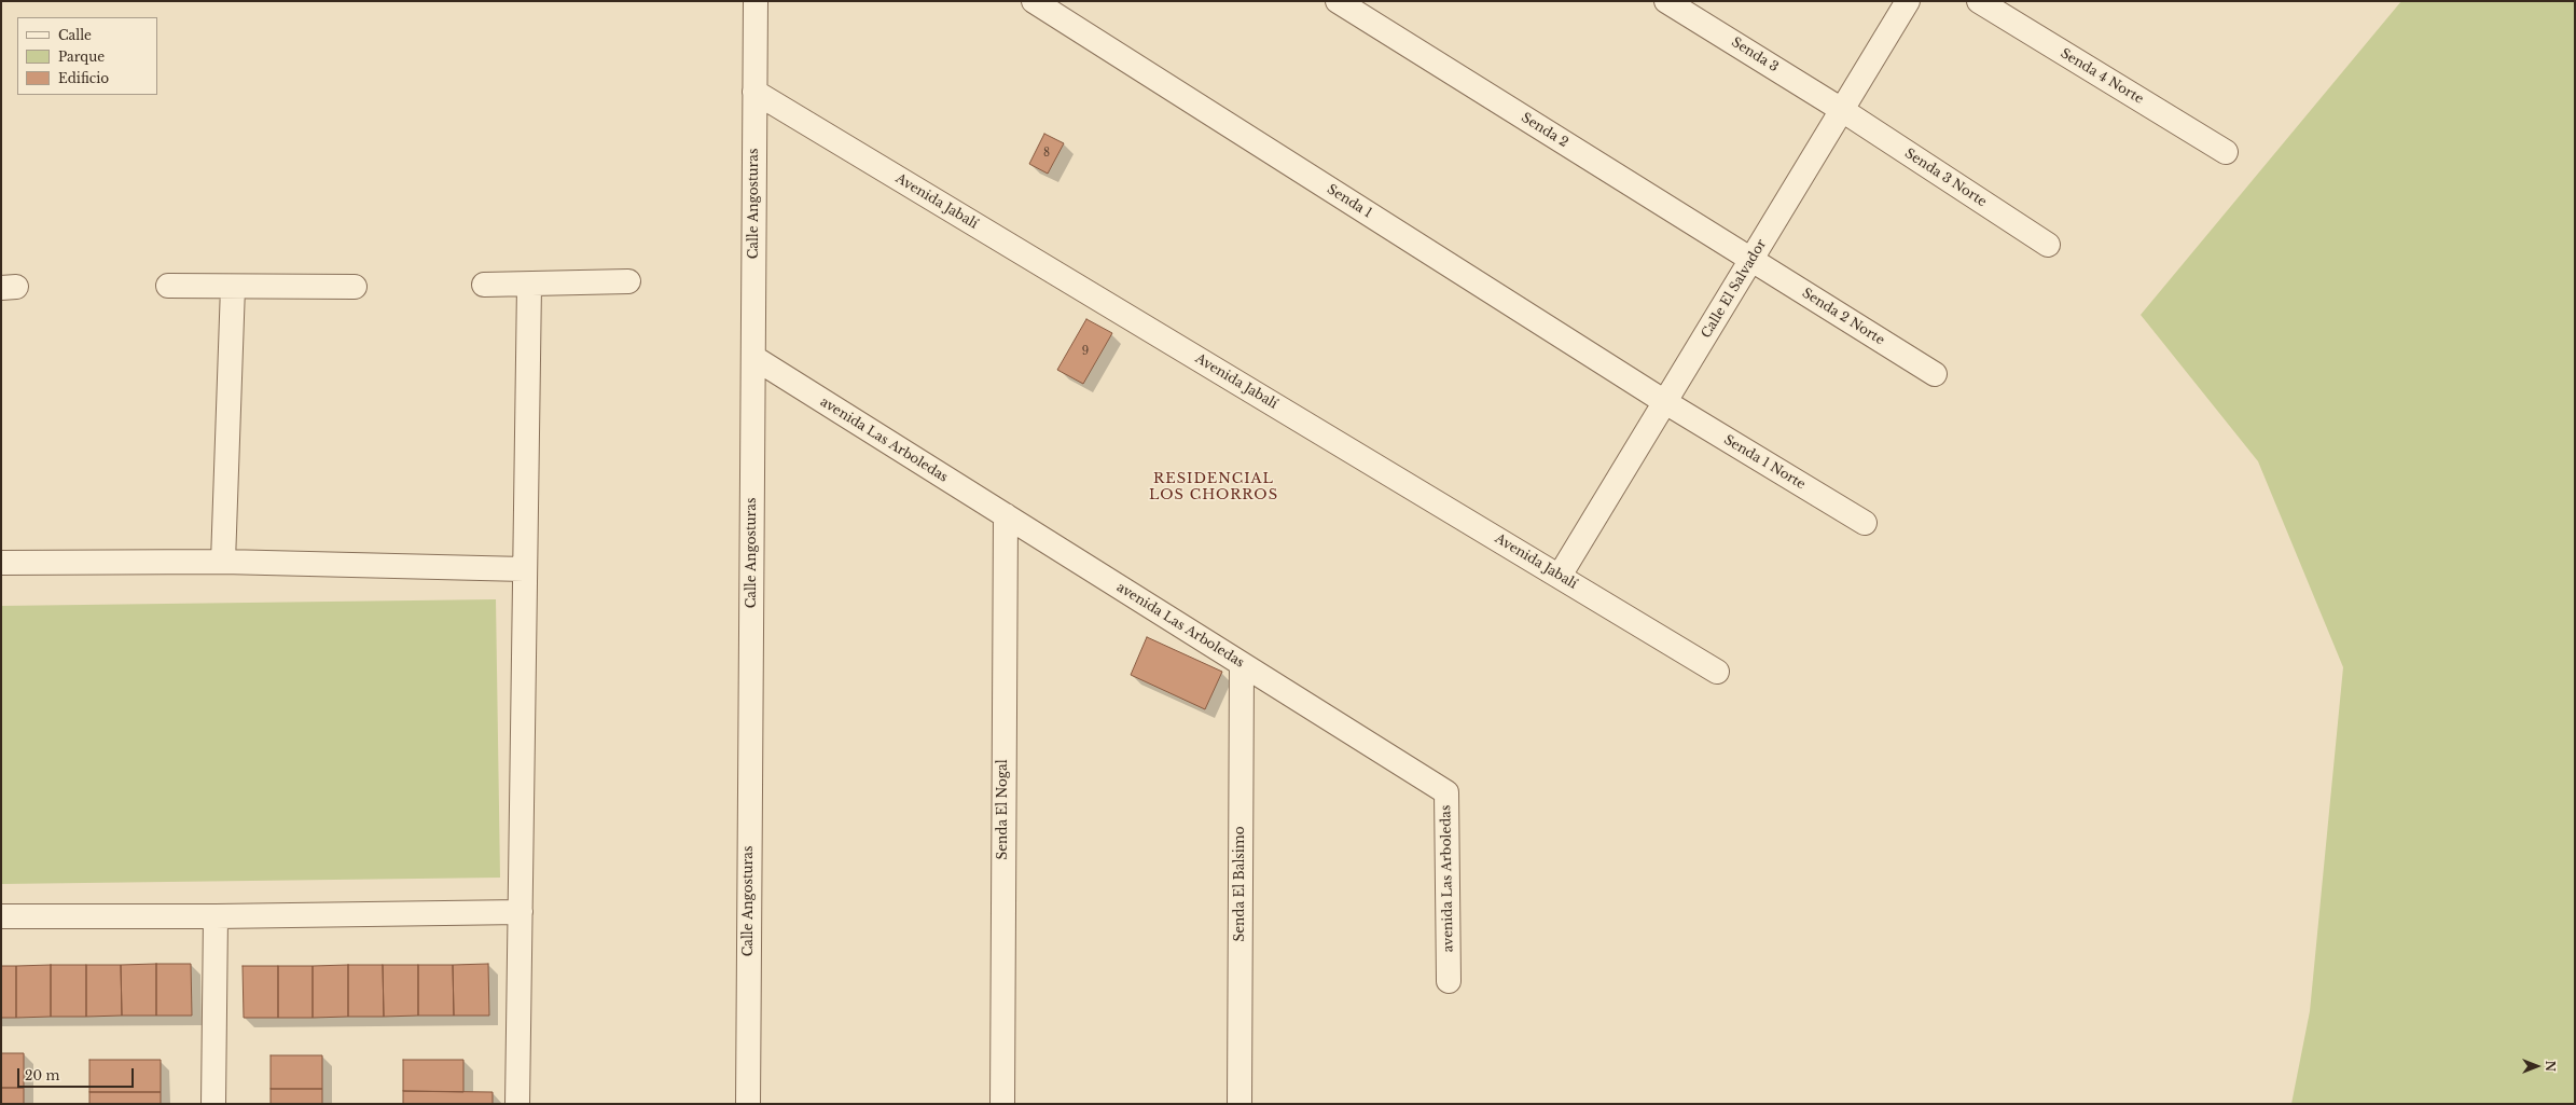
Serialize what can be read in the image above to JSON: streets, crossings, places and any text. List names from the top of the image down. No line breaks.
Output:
{"streets":{"street":["Senda 3","Senda 4 Norte","Senda 2","Senda 3 Norte","Avenida Jabalí","Senda 1","Calle Angosturas","Calle El Salvador","Senda 2 Norte","avenida Las Arboledas","Senda 1 Norte","Senda El Nogal","Senda El Balsimo"]},"crossings":[["Senda 3","Senda 3 Norte"],["Senda 3","Calle El Salvador"],["Senda 2","Calle El Salvador"],["Senda 2","Senda 2 Norte"],["Senda 3 Norte","Calle El Salvador"],["Avenida Jabalí","Calle Angosturas"],["Avenida Jabalí","Calle El Salvador"],["Senda 1","Calle El Salvador"],["Senda 1","Senda 1 Norte"],["Calle Angosturas","avenida Las Arboledas"],["Calle El Salvador","Senda 2 Norte"],["Calle El Salvador","Senda 1 Norte"],["avenida Las Arboledas","Senda El Nogal"],["avenida Las Arboledas","Senda El Balsimo"]],"districts":["RESIDENCIAL LOS CHORROS"],"house_numbers":["8","9"],"legend":["Calle","Parque","Edificio"],"scale_bar":"20 m","north":"right"}
